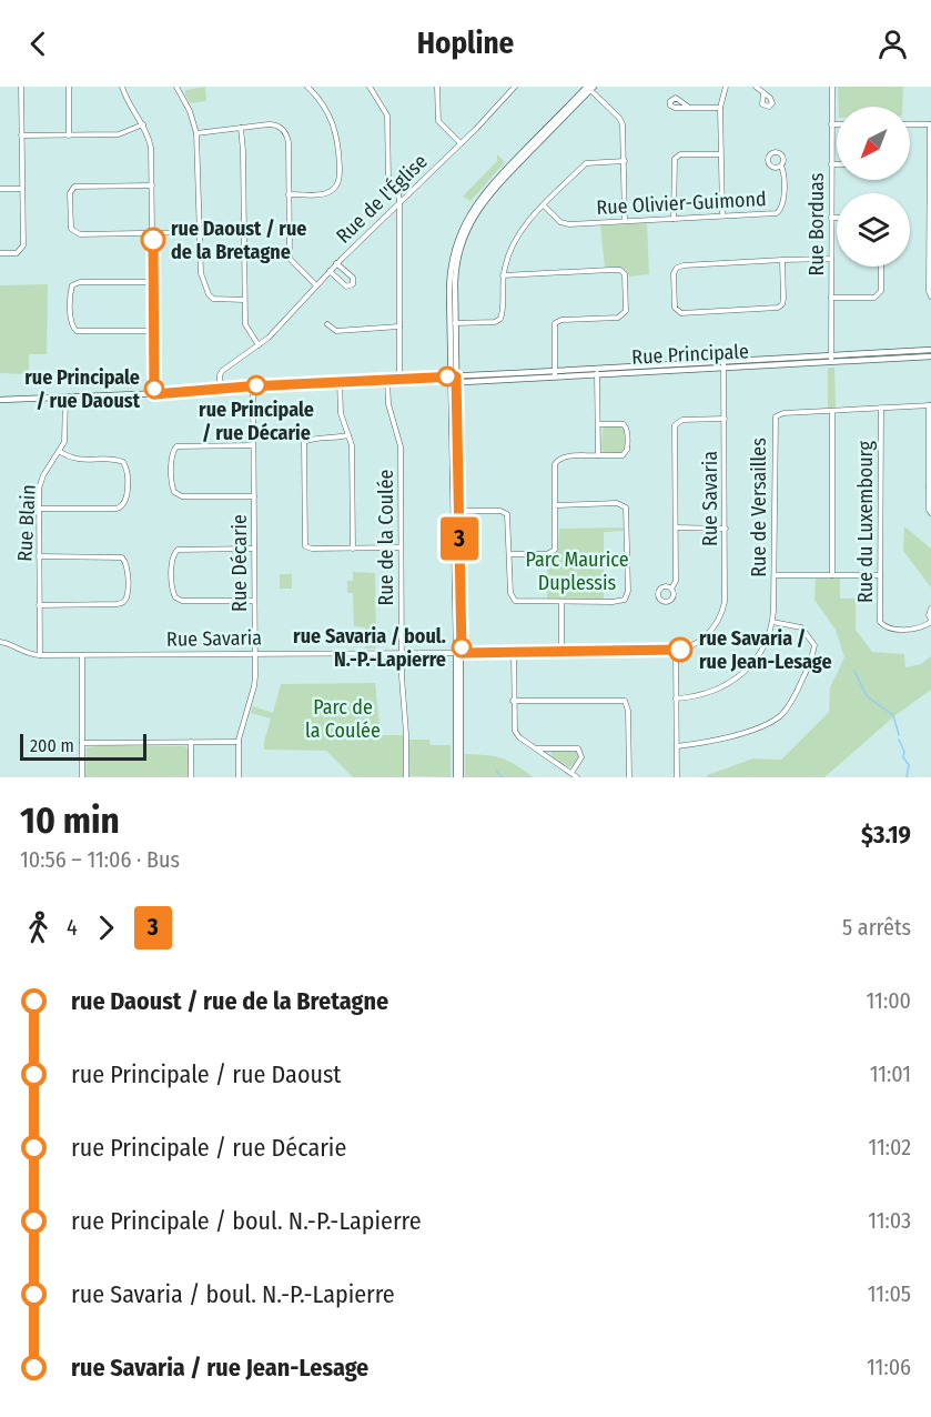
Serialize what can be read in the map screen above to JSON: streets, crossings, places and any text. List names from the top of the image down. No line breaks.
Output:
{"streets":{"street":["Rue de l'Église","Rue Olivier-Guimond","Rue Borduas","Rue Principale","Rue Savaria","Rue de Versailles","Rue du Luxembourg","Rue Blain","Rue de la Coulée","Rue Décarie"]},"crossings":[["Rue de l'Église","Rue Principale"],["Rue Borduas","Rue Principale"],["Rue Principale","Rue Savaria"],["Rue Principale","Rue Blain"],["Rue Principale","Rue de la Coulée"],["Rue Principale","Rue Décarie"],["Rue Savaria","Rue Blain"],["Rue Savaria","Rue de la Coulée"],["Rue Savaria","Rue Décarie"],["Rue de Versailles","Rue du Luxembourg"]],"parks":["Parc Maurice Duplessis","Parc de la Coulée"],"places":["rue Daoust / rue de la Bretagne","rue Principale / rue Décarie","rue Principale / rue Daoust","rue Savaria / boul. N.-P.-Lapierre","rue Savaria / rue Jean-Lesage"],"lines":["bus line 3"],"scale_bar":"200 m","north":"bottom left","page":{"header":"Hopline","on_map":"3","scale":"200 m","heading":["10 min","10:56 – 11:06 · Bus","$3.19"],"legs":["4","3","5 arrêts"],"list":[{"name":"rue Daoust / rue de la Bretagne","value":"11:00"},{"name":"rue Principale / rue Daoust","value":"11:01"},{"name":"rue Principale / rue Décarie","value":"11:02"},{"name":"rue Principale / boul. N.-P.-Lapierre","value":"11:03"},{"name":"rue Savaria / boul. N.-P.-Lapierre","value":"11:05"},{"name":"rue Savaria / rue Jean-Lesage","value":"11:06"}]}}
